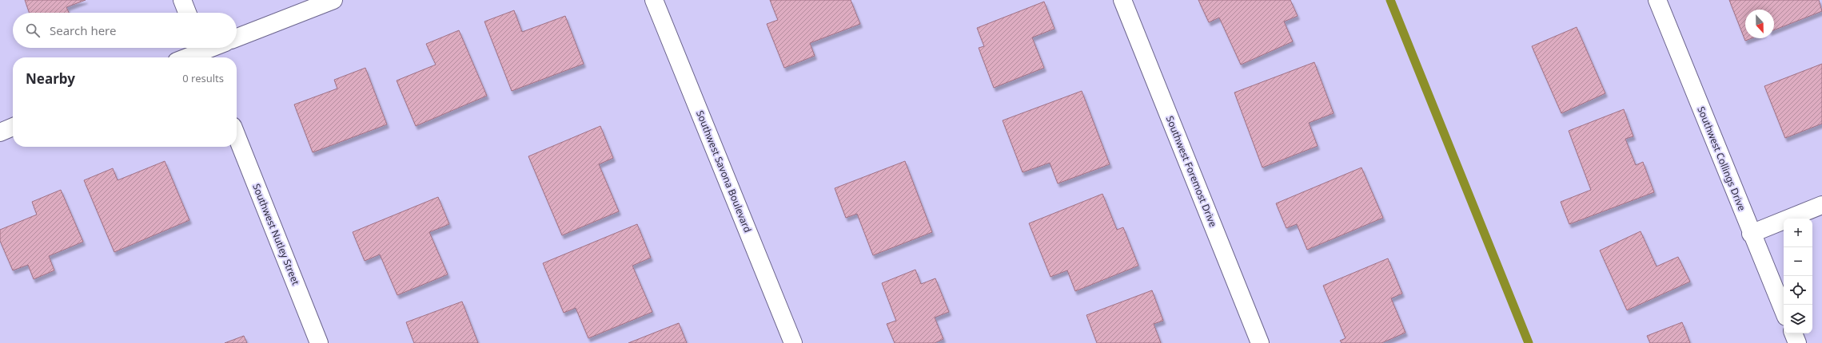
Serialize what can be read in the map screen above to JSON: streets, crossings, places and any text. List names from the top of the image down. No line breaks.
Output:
{"streets":{"street":["Southwest Collings Drive","Southwest Savona Boulevard","Southwest Foremost Drive","Southwest Nutley Street"]},"north":"bottom","page":{"search":"Search here","heading":["Nearby","0 results"],"map_buttons":["+","−"]}}
